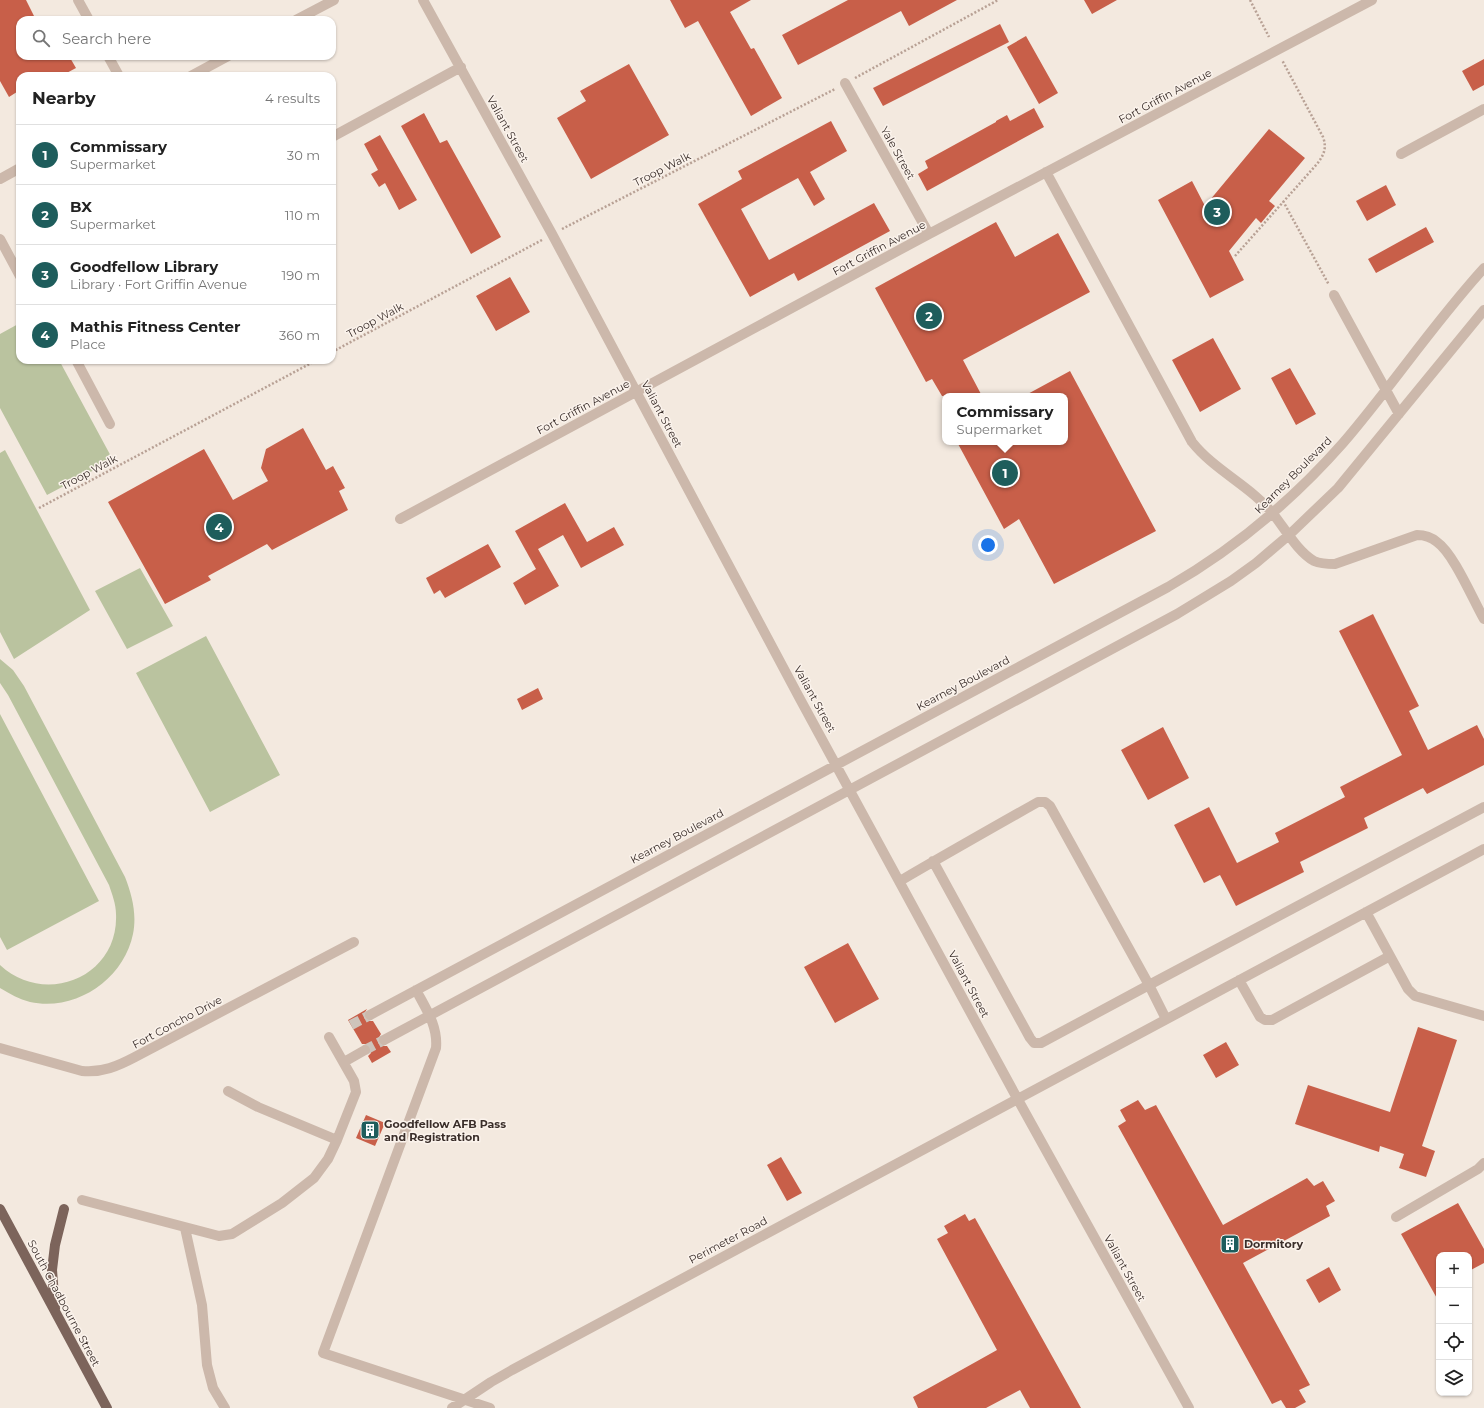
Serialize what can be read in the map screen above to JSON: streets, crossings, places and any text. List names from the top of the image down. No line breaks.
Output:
{"streets":{"main road":["South Chadbourne Street"],"street":["Fort Griffin Avenue","Valiant Street","Yale Street","Kearney Boulevard","Fort Concho Drive","Perimeter Road"],"path":["Troop Walk"]},"crossings":[["Fort Griffin Avenue","Valiant Street"],["Fort Griffin Avenue","Yale Street"],["Valiant Street","Troop Walk"],["Valiant Street","Kearney Boulevard"],["Valiant Street","Perimeter Road"],["Yale Street","Troop Walk"]],"places":{"building":["Goodfellow AFB Pass and Registration","Dormitory"]},"page":{"search":"Search here","heading":["Nearby","4 results"],"list":[{"mark":"1","name":"Commissary","note":"Supermarket","value":"30 m"},{"mark":"2","name":"BX","note":"Supermarket","value":"110 m"},{"mark":"3","name":"Goodfellow Library","note":"Library · Fort Griffin Avenue","value":"190 m"},{"mark":"4","name":"Mathis Fitness Center","note":"Place","value":"360 m"}],"pins":["3","2","1","4"],"popup":["Commissary","Supermarket"],"map_buttons":["+","−"]}}
